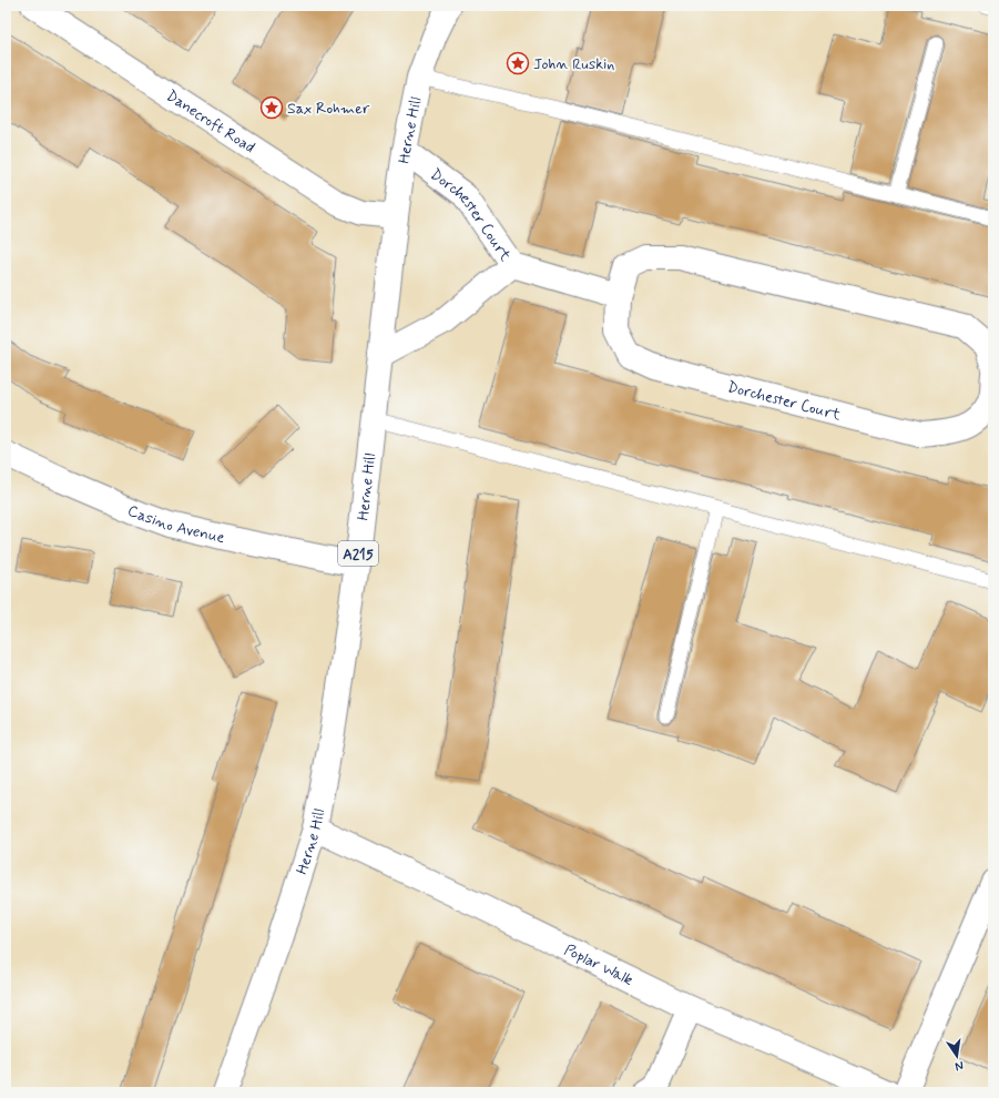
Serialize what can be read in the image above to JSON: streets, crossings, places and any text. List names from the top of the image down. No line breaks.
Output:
{"streets":{"street":["Danecroft Road","Herne Hill","Dorchester Court","Casino Avenue","A215","Poplar Walk"]},"crossings":[["Danecroft Road","Herne Hill"],["Herne Hill","Dorchester Court"],["Herne Hill","Casino Avenue"],["Herne Hill","Poplar Walk"]],"places":{"place":["John Ruskin","Sax Rohmer"]},"north":"bottom"}
